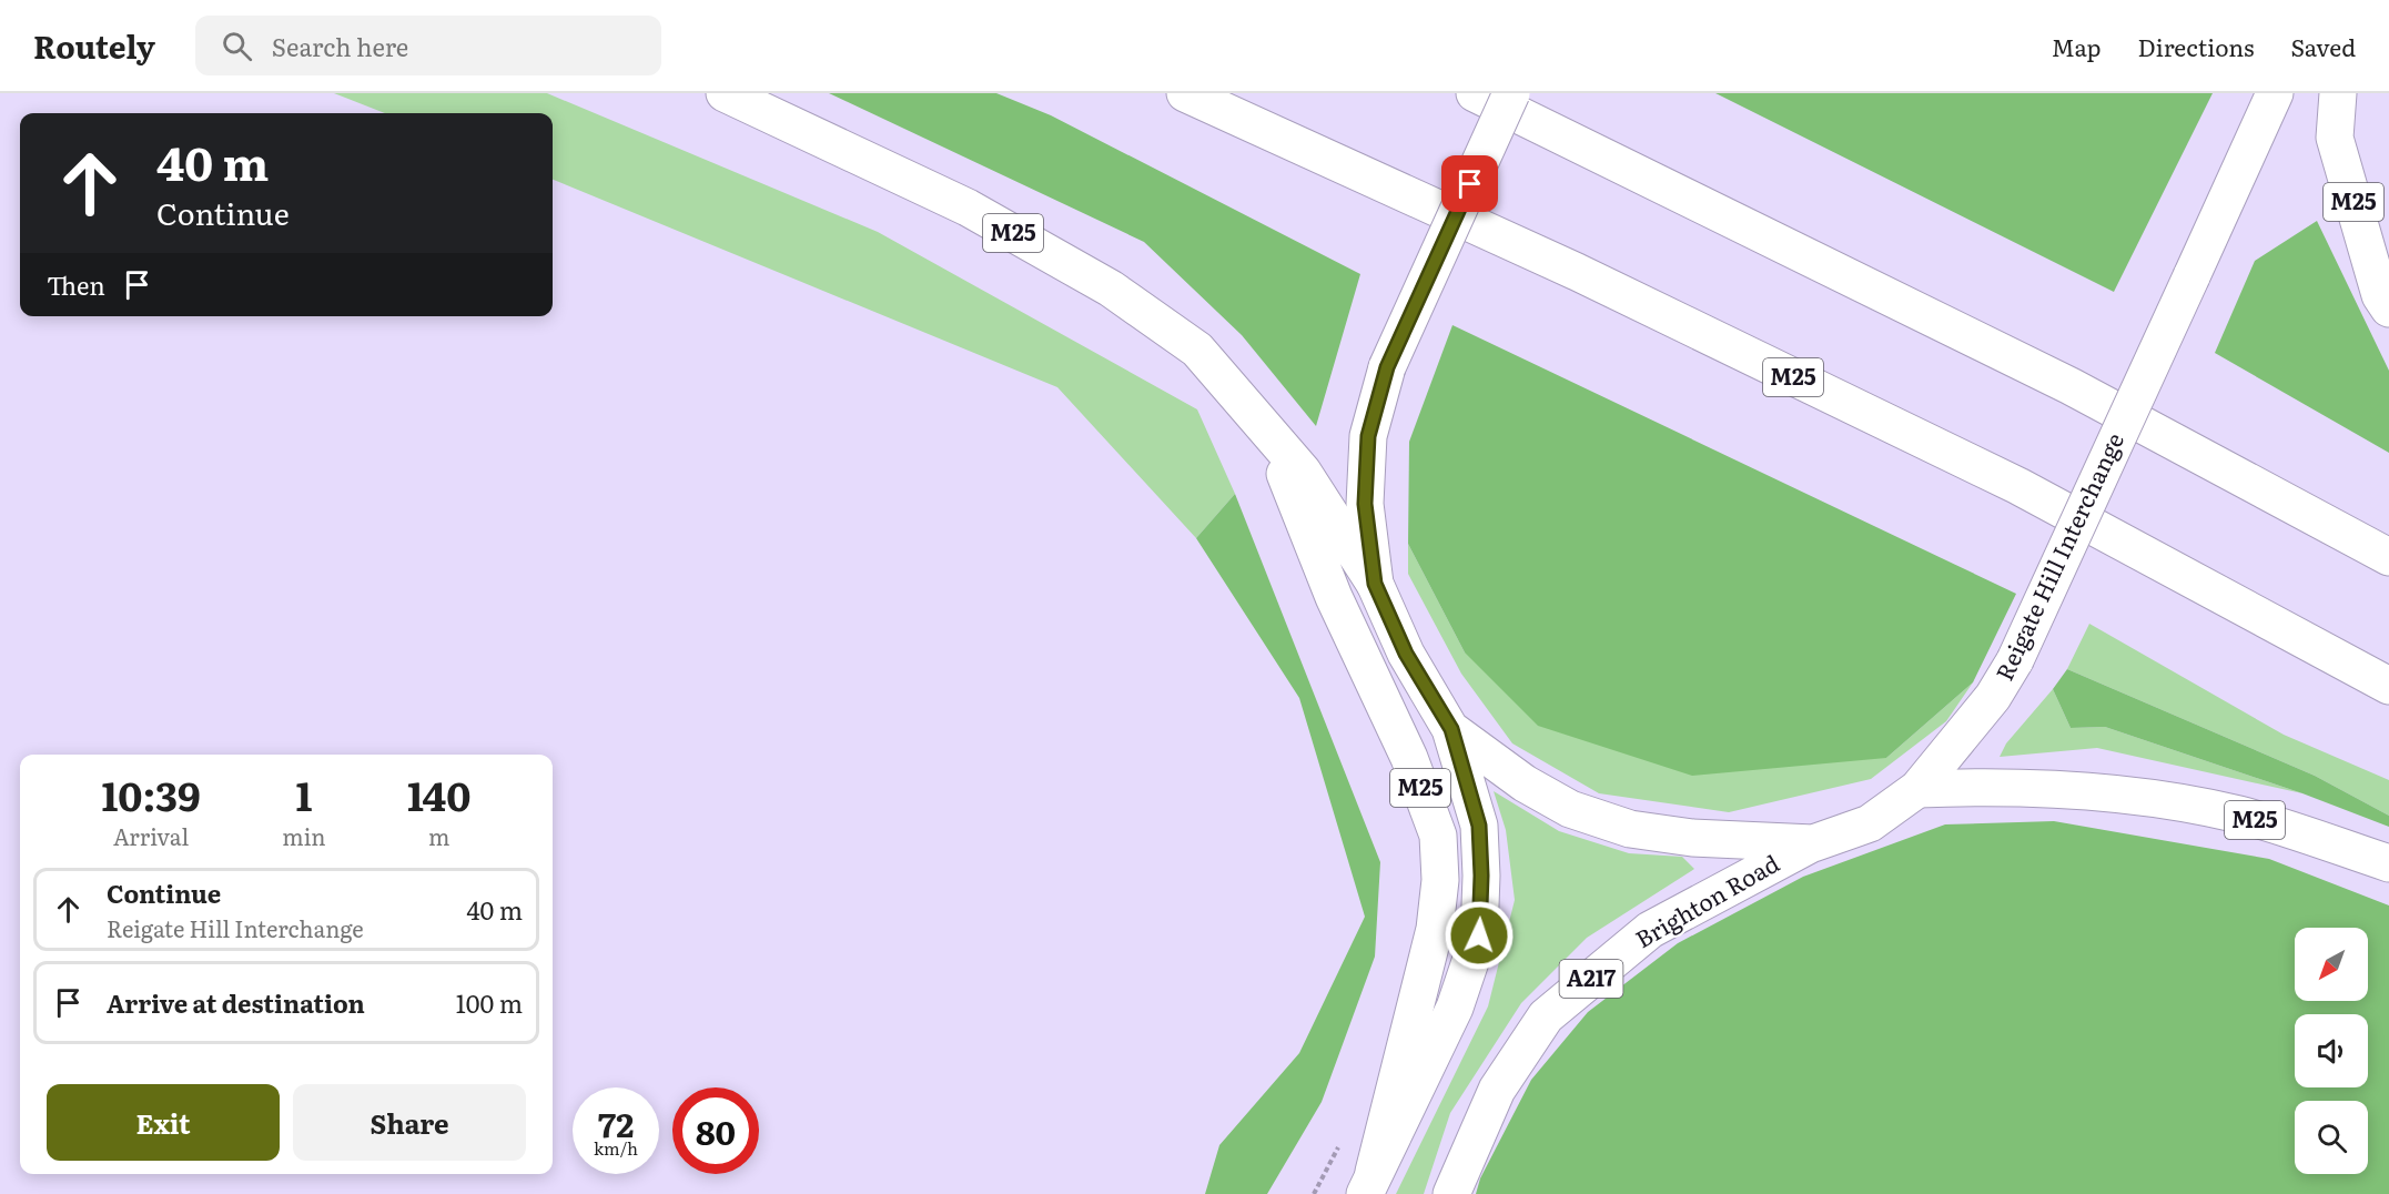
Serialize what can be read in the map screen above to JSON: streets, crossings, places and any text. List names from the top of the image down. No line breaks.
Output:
{"streets":{"highway":["M25","Reigate Hill Interchange","Brighton Road","A217"]},"crossings":[["M25","Reigate Hill Interchange"],["Reigate Hill Interchange","Brighton Road"]],"north":"bottom left","page":{"header":"Routely","search":"Search here","nav":["Map","Directions","Saved"],"turn":["40 m","Continue"],"then":"Then","eta":["10:39","Arrival","1","min","140","m"],"list":[{"name":"Continue","note":"Reigate Hill Interchange","value":"40 m"},{"name":"Arrive at destination","value":"100 m"}],"buttons":["Exit","Share"],"speed":"72 km/h","limit":"80"}}
